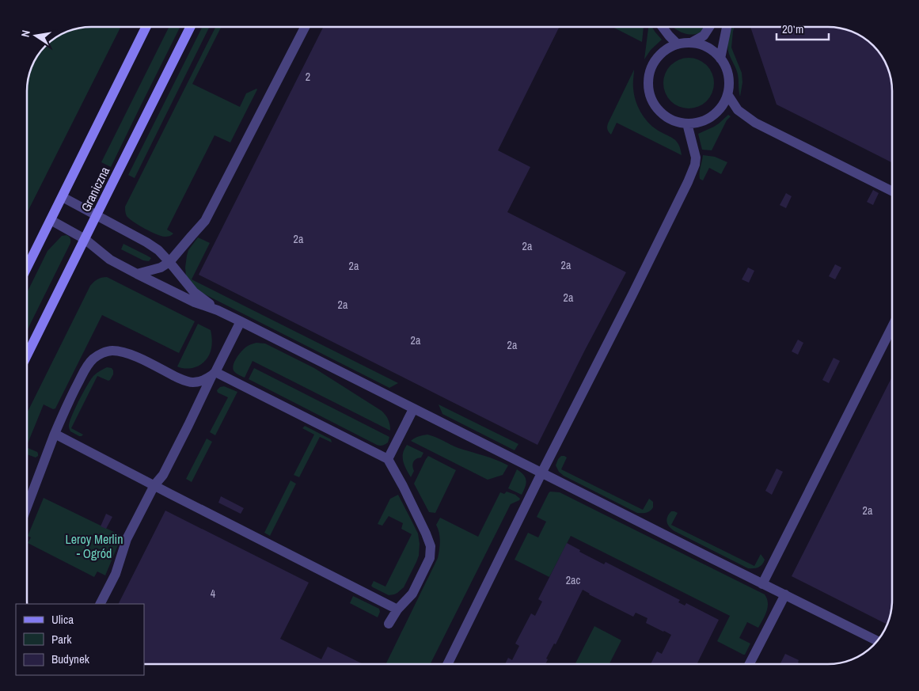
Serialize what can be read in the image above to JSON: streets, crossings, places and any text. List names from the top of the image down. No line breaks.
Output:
{"streets":{"main road":["Graniczna"]},"parks":["Leroy Merlin - Ogród"],"house_numbers":["2","2a","2a","2a","2a","2a","2a","2a","2a","2a","2ac","4"],"legend":["Ulica","Park","Budynek"],"scale_bar":"20 m","north":"left"}
